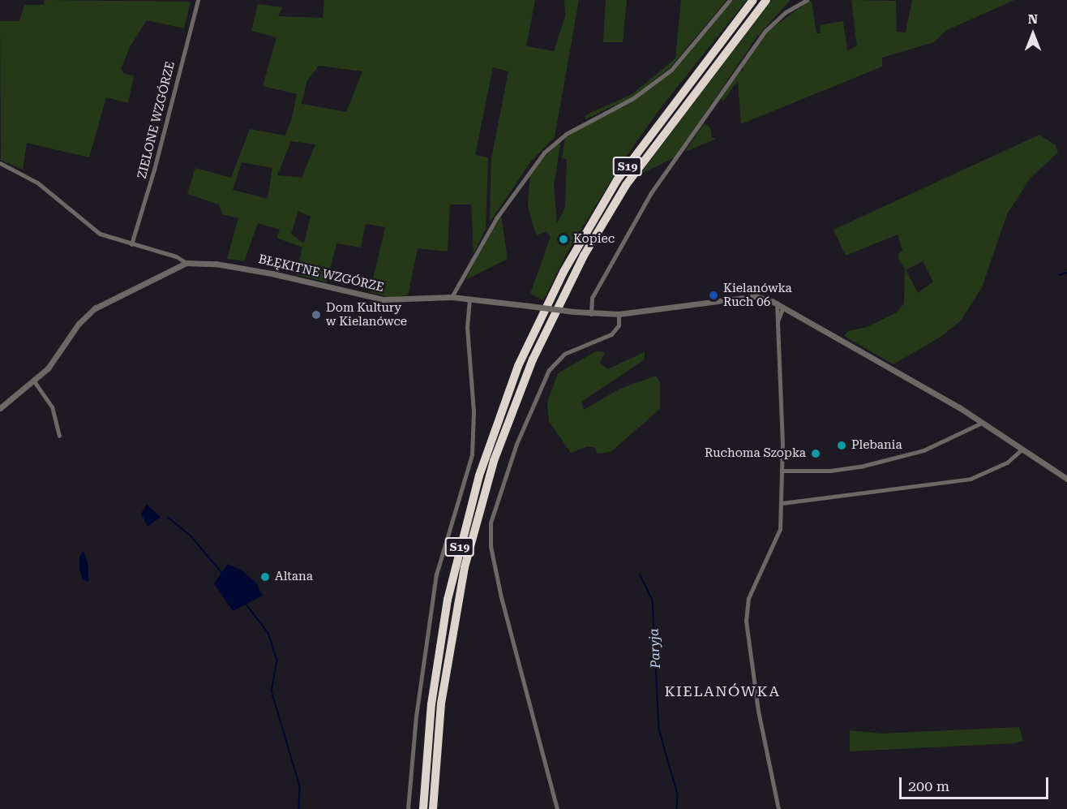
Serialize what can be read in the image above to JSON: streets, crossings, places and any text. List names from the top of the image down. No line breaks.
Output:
{"streets":{"highway":["S19"],"street":["ZIELONE WZGÓRZE","BŁĘKITNE WZGÓRZE"]},"districts":["KIELANÓWKA"],"water":["Paryja"],"places":["Kopiec","Kielanówka Ruch 06","Dom Kultury w Kielanówce","Plebania","Ruchoma Szopka","Altana"],"scale_bar":"200 m","north":"top"}
